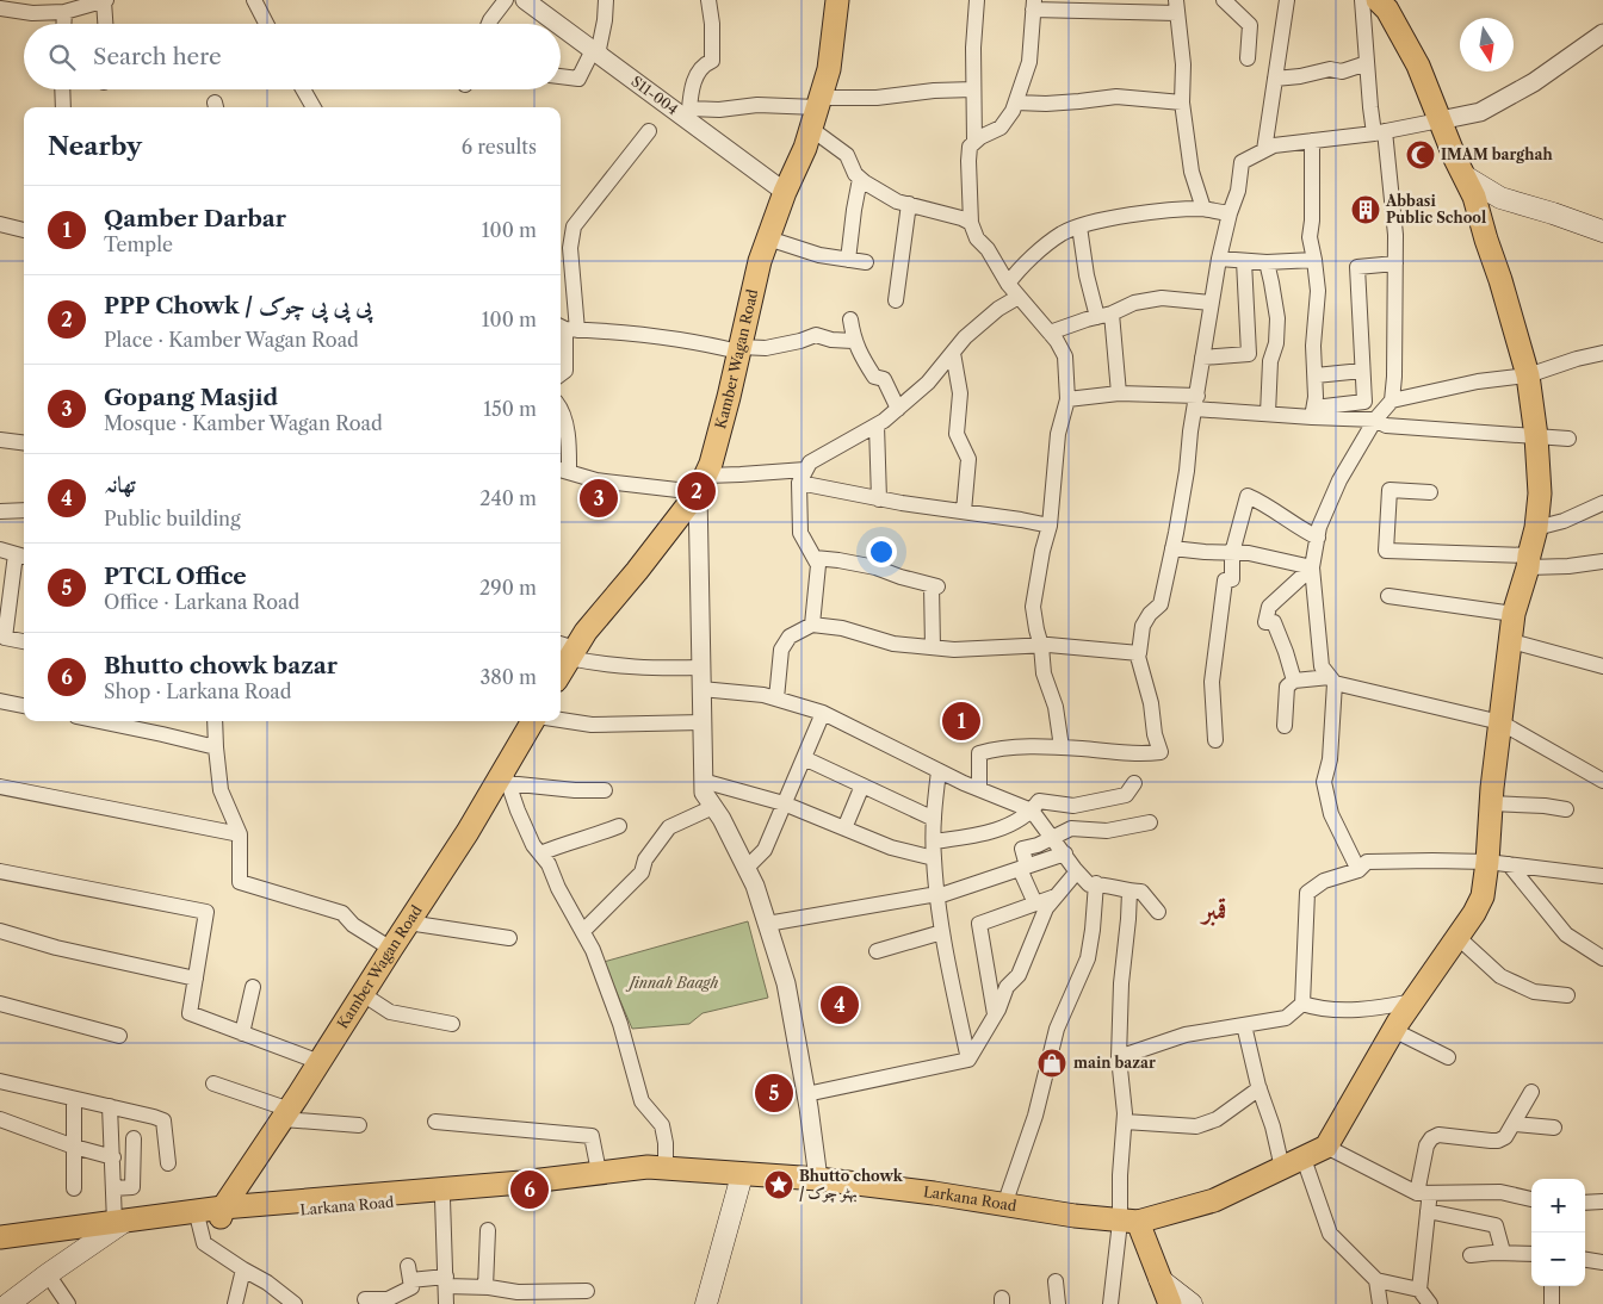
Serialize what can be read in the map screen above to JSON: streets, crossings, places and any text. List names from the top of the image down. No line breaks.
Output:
{"streets":{"main road":["Kamber Wagan Road","Larkana Road"],"street":["S11-004"]},"crossings":[["S11-004","Kamber Wagan Road"],["Kamber Wagan Road","Larkana Road"]],"districts":["قمبر"],"parks":["Jinnah Baagh"],"places":{"mosque":["IMAM barghah"],"building":["Abbasi Public School"],"shop":["main bazar"],"place":["Bhutto chowk / بہٹو چوک"]},"north":"bottom","page":{"search":"Search here","heading":["Nearby","6 results"],"list":[{"mark":"1","name":"Qamber Darbar","note":"Temple","value":"100 m"},{"mark":"2","name":"PPP Chowk / پی پی پی چوک","note":"Place · Kamber Wagan Road","value":"100 m"},{"mark":"3","name":"Gopang Masjid","note":"Mosque · Kamber Wagan Road","value":"150 m"},{"mark":"4","name":"تھانہ","note":"Public building","value":"240 m"},{"mark":"5","name":"PTCL Office","note":"Office · Larkana Road","value":"290 m"},{"mark":"6","name":"Bhutto chowk bazar","note":"Shop · Larkana Road","value":"380 m"}],"pins":["2","3","1","4","5","6"],"map_buttons":["+","−"]}}
